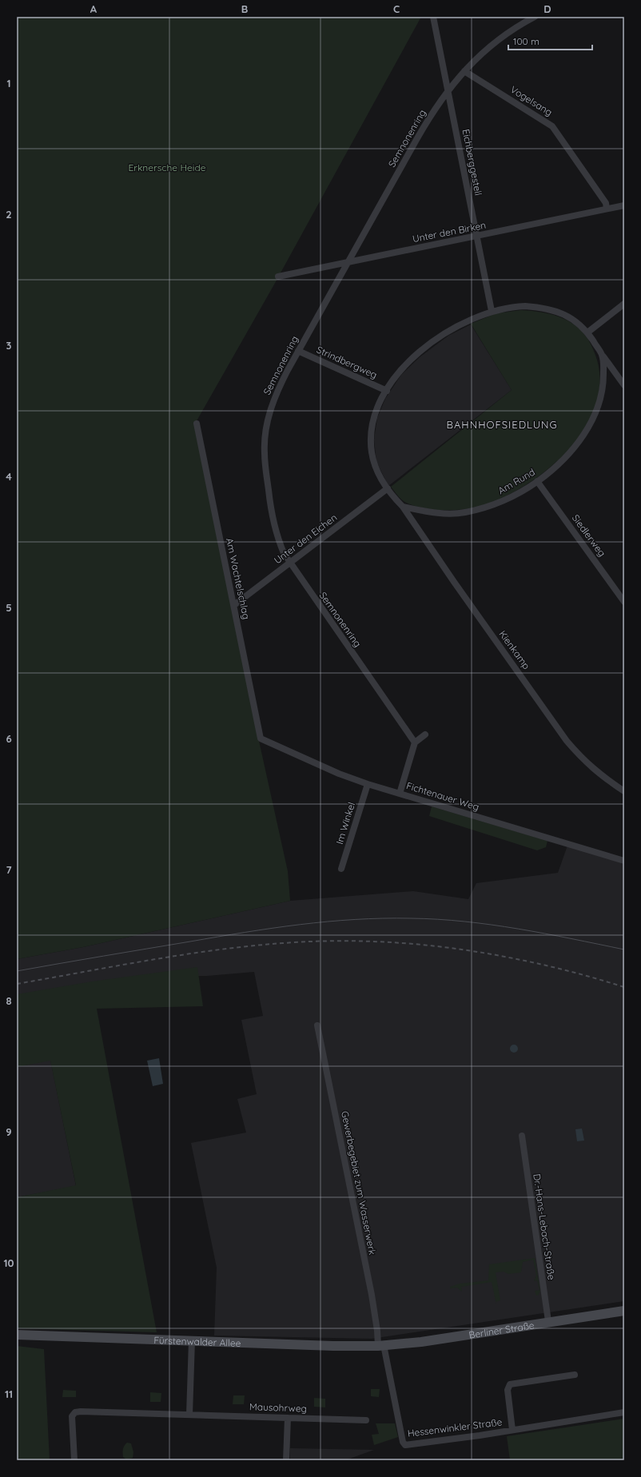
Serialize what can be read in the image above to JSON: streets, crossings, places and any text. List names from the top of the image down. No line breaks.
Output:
{"streets":{"main road":["Berliner Straße","Fürstenwalder Allee"],"street":["Vogelsang","Semnonenring","Eichberggestell","Unter den Birken","Strindbergweg","Am Rund","Siedlerweg","Unter den Eichen","Am Wachtelschlag","Kienkamp","Fichtenauer Weg","Im Winkel","Gewerbegebiet zum Wasserwerk","Dr.-Hans-Lebach-Straße","Mausohrweg","Hessenwinkler Straße"]},"crossings":[["Vogelsang","Semnonenring"],["Vogelsang","Unter den Birken"],["Semnonenring","Eichberggestell"],["Semnonenring","Unter den Birken"],["Semnonenring","Strindbergweg"],["Semnonenring","Unter den Eichen"],["Eichberggestell","Unter den Birken"],["Eichberggestell","Am Rund"],["Strindbergweg","Am Rund"],["Am Rund","Siedlerweg"],["Am Rund","Unter den Eichen"],["Am Rund","Kienkamp"],["Unter den Eichen","Am Wachtelschlag"],["Am Wachtelschlag","Fichtenauer Weg"],["Fichtenauer Weg","Im Winkel"],["Gewerbegebiet zum Wasserwerk","Berliner Straße"],["Gewerbegebiet zum Wasserwerk","Fürstenwalder Allee"],["Gewerbegebiet zum Wasserwerk","Hessenwinkler Straße"],["Dr.-Hans-Lebach-Straße","Berliner Straße"],["Berliner Straße","Fürstenwalder Allee"],["Berliner Straße","Hessenwinkler Straße"],["Fürstenwalder Allee","Hessenwinkler Straße"]],"districts":["BAHNHOFSIEDLUNG"],"parks":["Erknersche Heide"],"scale_bar":"100 m","grid":{"columns":["A","B","C","D"],"rows":["1","2","3","4","5","6","7","8","9","10","11"]}}
